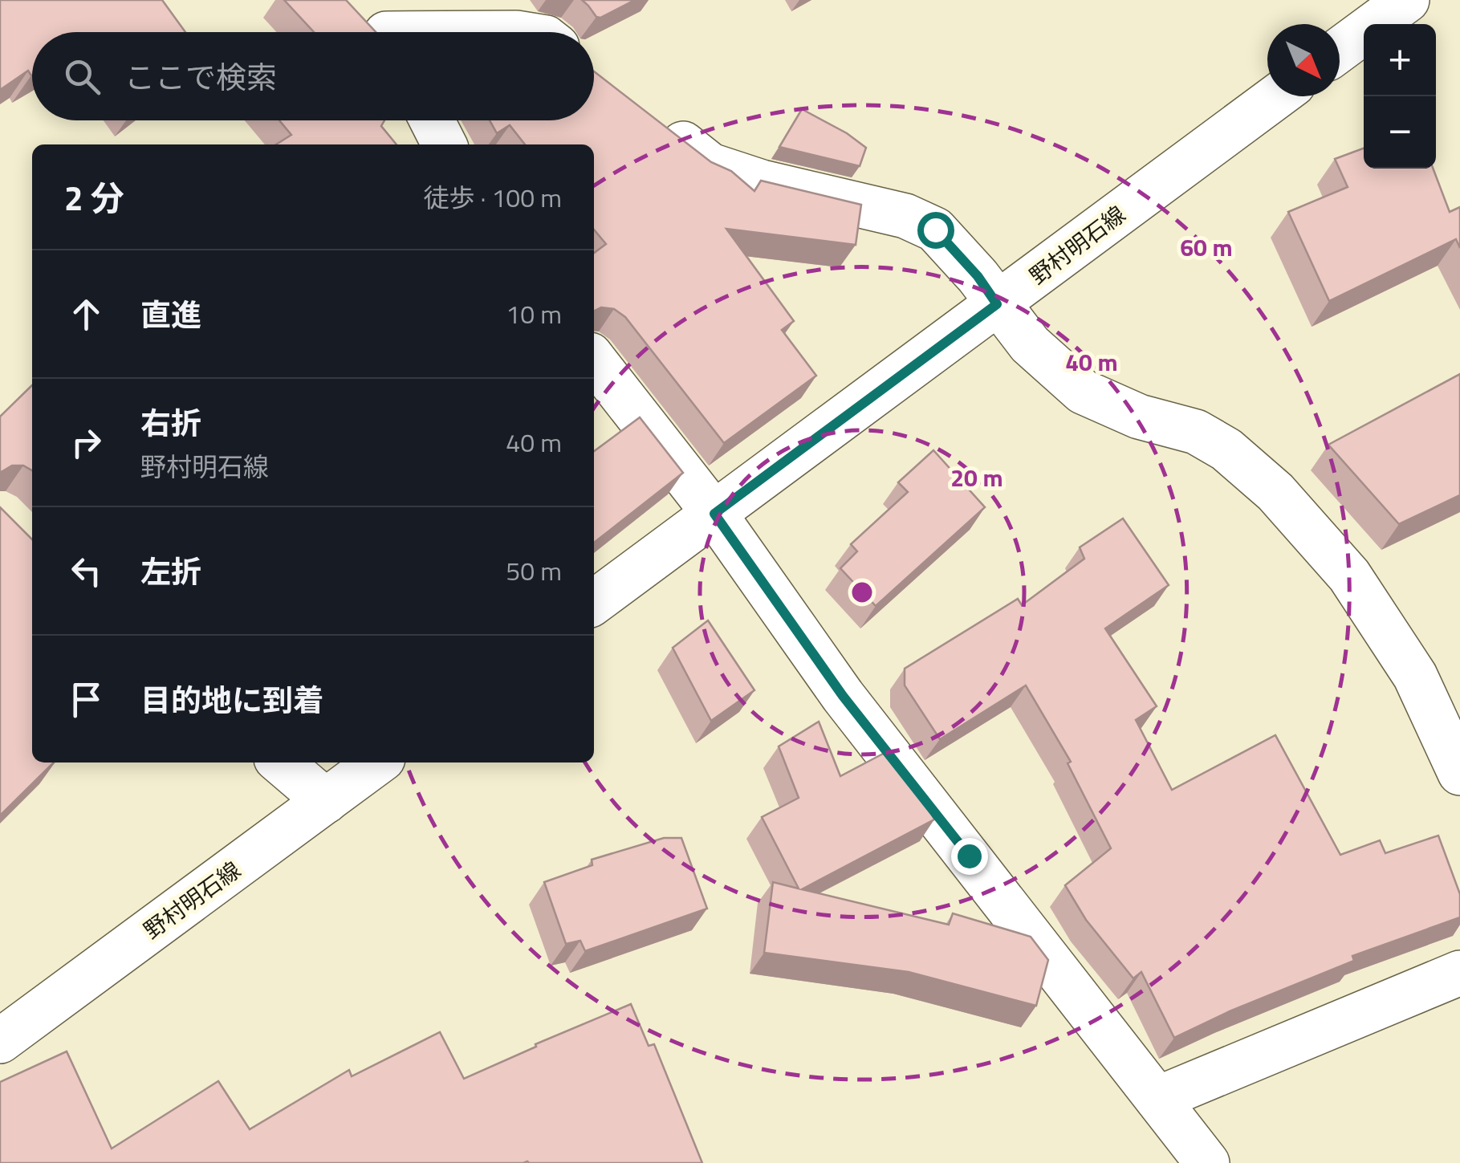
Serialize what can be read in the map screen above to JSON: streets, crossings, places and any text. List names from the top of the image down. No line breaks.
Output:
{"streets":{"street":["野村明石線"]},"north":"bottom right","page":{"map_buttons":["+","−"],"search":"ここで検索","heading":["2 分","徒歩 · 100 m"],"list":[["直進","10 m"],["右折","野村明石線","40 m"],["左折","50 m"],"目的地に到着"]},"rings":["60 m","40 m","20 m"]}
